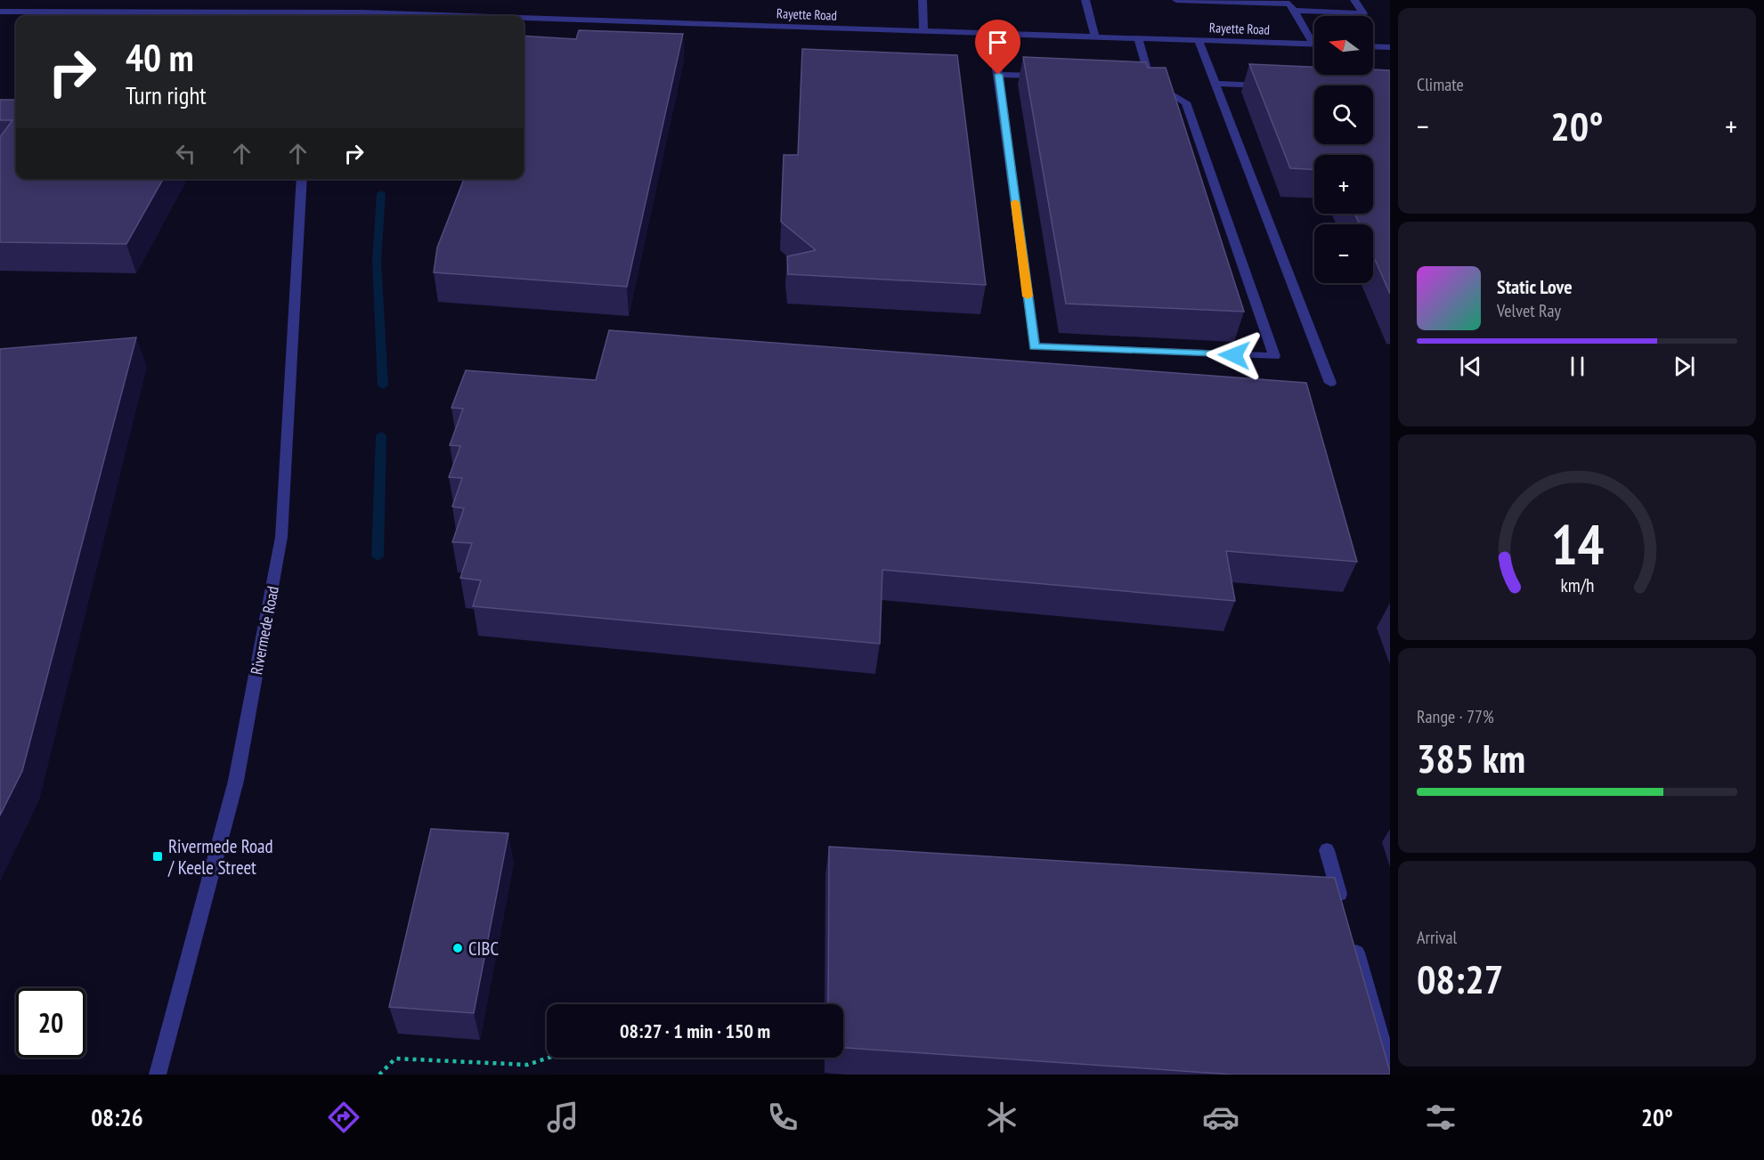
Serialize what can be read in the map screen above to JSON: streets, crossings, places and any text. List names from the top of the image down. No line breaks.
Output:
{"streets":{"street":["Rayette Road","Rivermede Road"]},"places":{"transit":["Rivermede Road / Keele Street"],"other":["CIBC"]},"north":"left","page":{"tile":["Climate",["Range · 77%","385 km"],["Arrival","08:27"]],"map_buttons":["+","−"],"turn":["40 m","Turn right"],"heat":["−","20°","+"],"song":["Static Love","Velvet Ray"],"limit":"20","trip":"08:27 · 1 min · 150 m","tabs":["08:26","20°"],"gauge":["14","km/h"]}}
